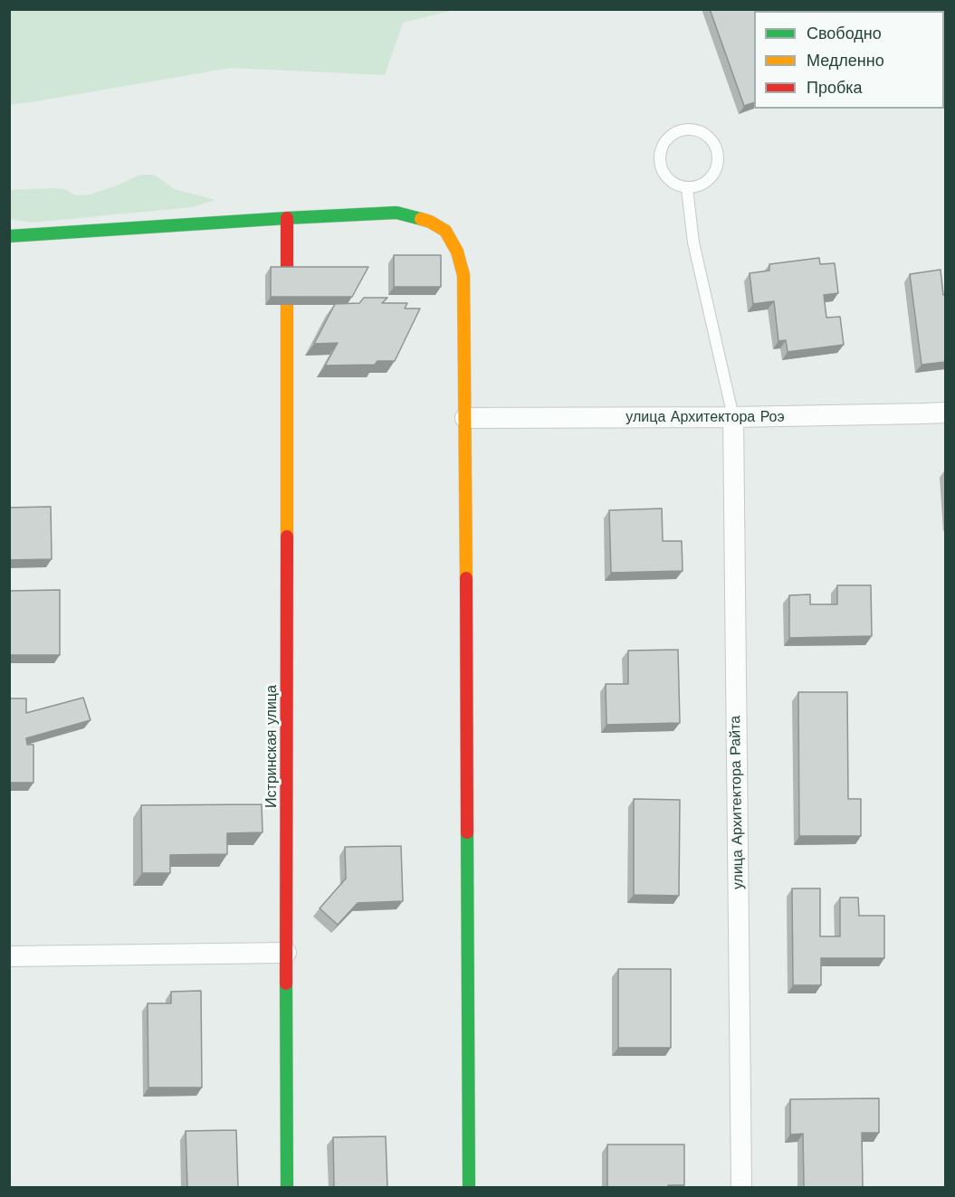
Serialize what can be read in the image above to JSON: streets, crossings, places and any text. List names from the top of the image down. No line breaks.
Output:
{"streets":{"street":["улица Архитектора Роэ","Истринская улица","улица Архитектора Райта"]},"crossings":[["улица Архитектора Роэ","улица Архитектора Райта"]],"legend":["Свободно","Медленно","Пробка"]}
